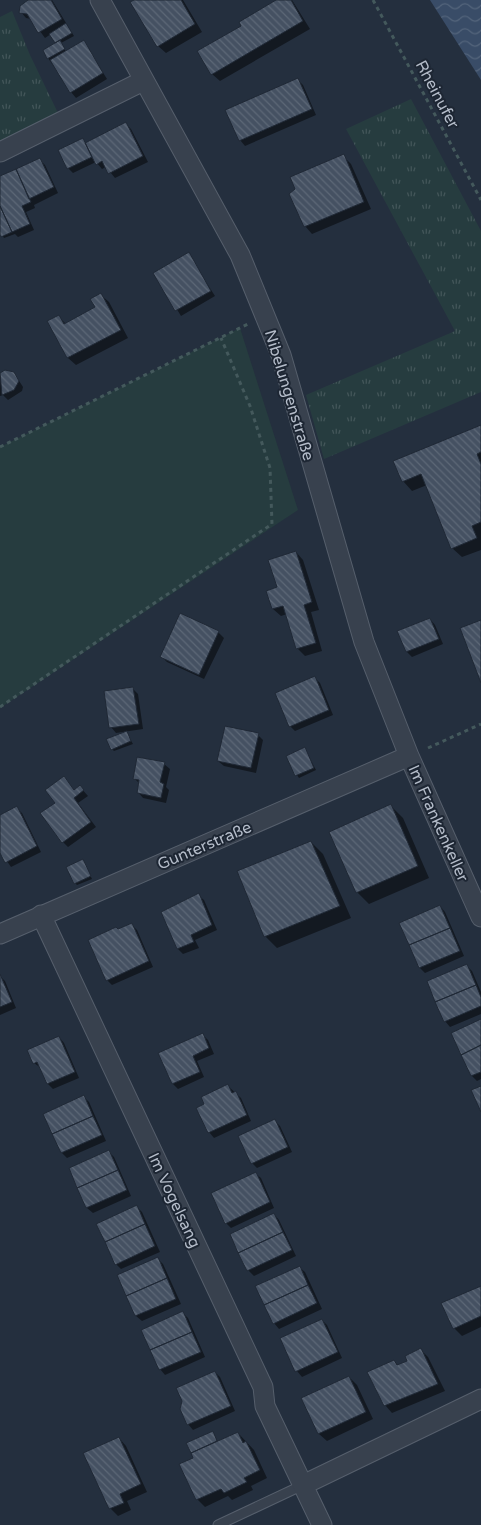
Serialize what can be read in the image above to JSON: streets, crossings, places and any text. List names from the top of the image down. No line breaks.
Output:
{"streets":{"street":["Nibelungenstraße","Im Frankenkeller","Gunterstraße","Im Vogelsang"],"path":["Rheinufer"]},"crossings":[["Nibelungenstraße","Im Frankenkeller"],["Nibelungenstraße","Gunterstraße"],["Im Frankenkeller","Gunterstraße"],["Gunterstraße","Im Vogelsang"]]}
